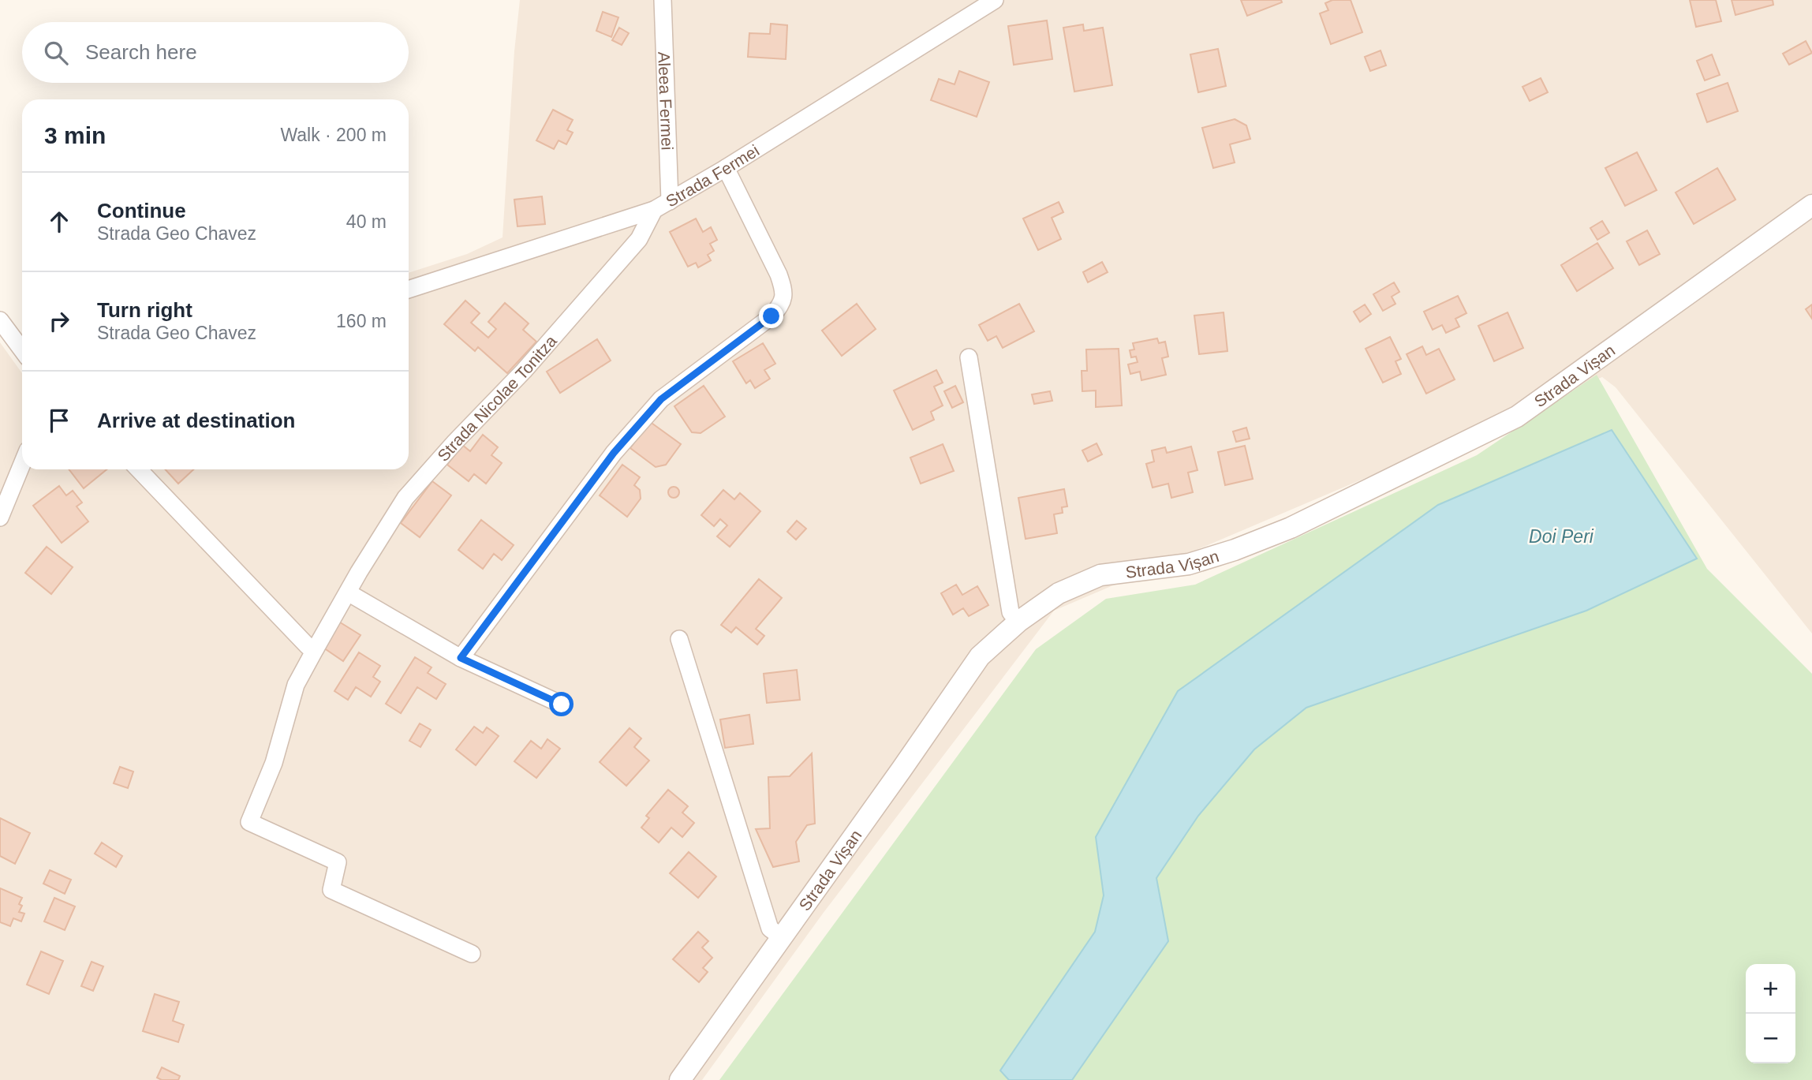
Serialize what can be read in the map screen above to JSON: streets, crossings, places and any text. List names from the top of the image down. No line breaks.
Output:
{"streets":{"street":["Aleea Fermei","Strada Fermei","Strada Vișan","Strada Nicolae Tonitza"]},"crossings":[["Aleea Fermei","Strada Fermei"],["Strada Fermei","Strada Nicolae Tonitza"]],"water":["Doi Peri"],"page":{"search":"Search here","heading":["3 min","Walk · 200 m"],"list":[["Continue","Strada Geo Chavez","40 m"],["Turn right","Strada Geo Chavez","160 m"],"Arrive at destination"],"map_buttons":["+","−"]}}
